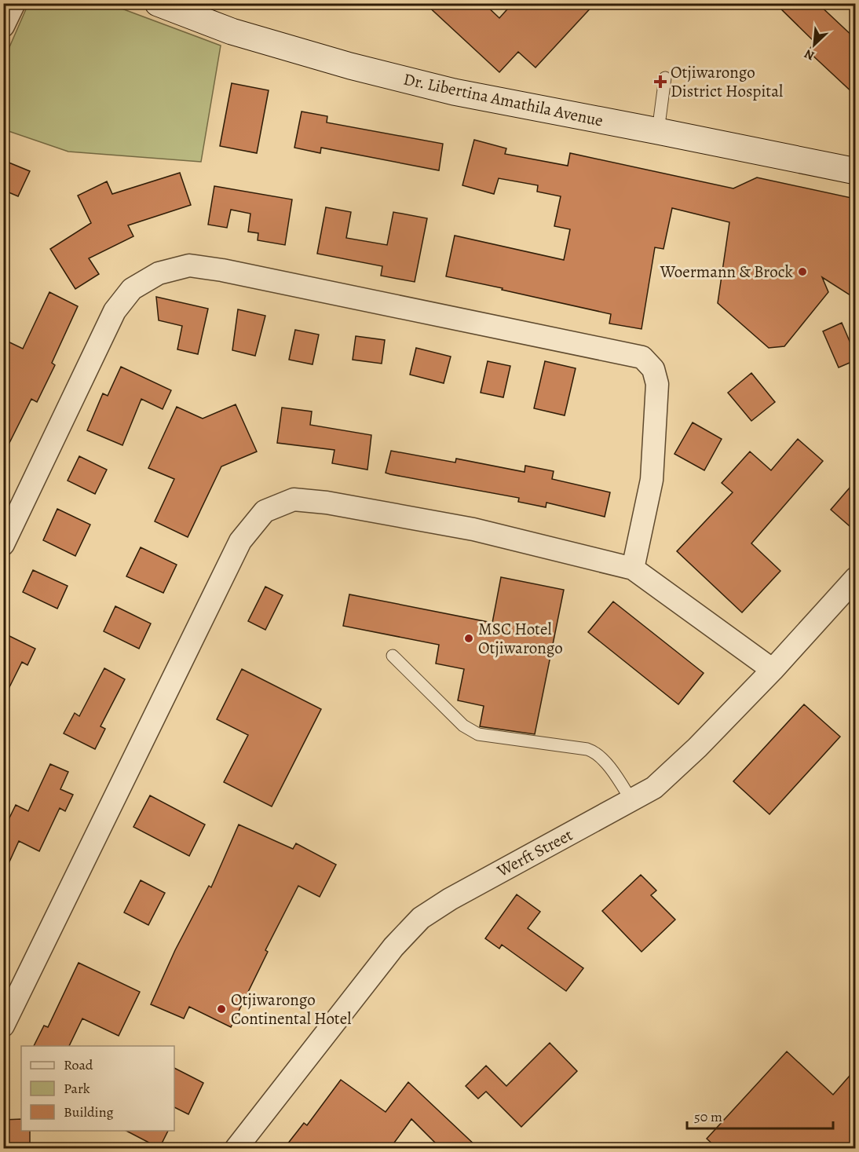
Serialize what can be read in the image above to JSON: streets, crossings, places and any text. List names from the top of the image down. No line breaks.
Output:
{"streets":{"street":["Dr. Libertina Amathila Avenue","Werft Street"]},"places":{"health":["Otjiwarongo District Hospital"],"other":["Woermann & Brock","MSC Hotel Otjiwarongo","Otjiwarongo Continental Hotel"]},"legend":["Road","Park","Building"],"scale_bar":"50 m","north":"bottom left"}
